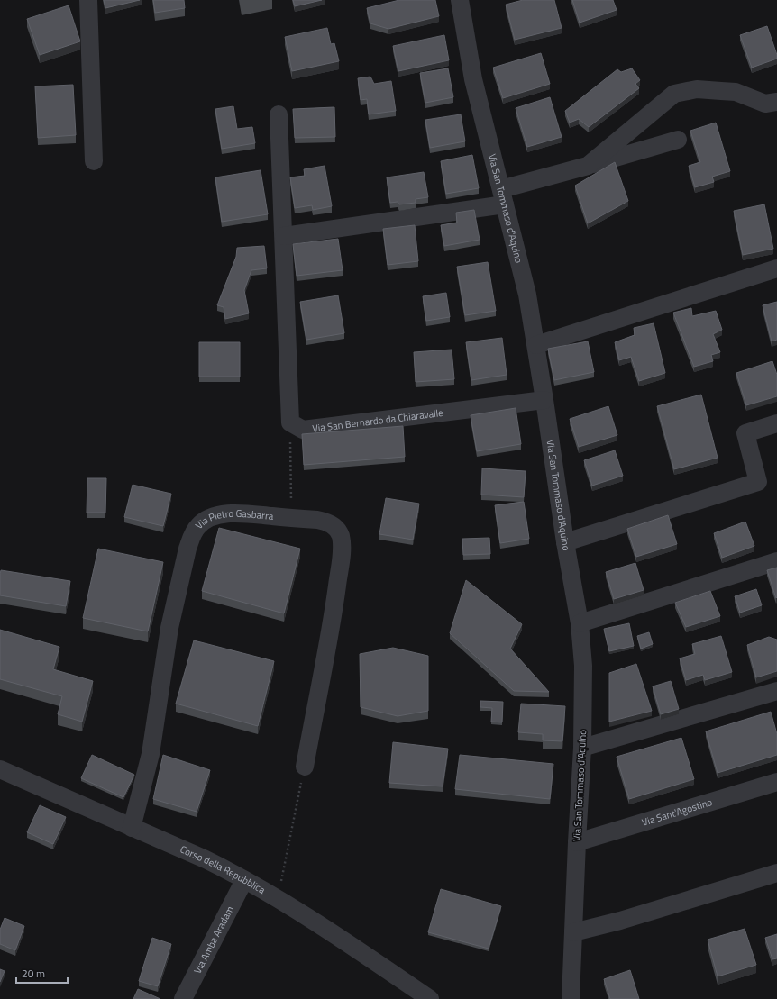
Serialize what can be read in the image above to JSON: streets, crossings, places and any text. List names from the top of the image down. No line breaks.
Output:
{"streets":{"street":["Via San Tommaso d'Aquino","Via San Bernardo da Chiaravalle","Via Pietro Gasbarra","Via Sant'Agostino","Corso della Repubblica","Via Amba Aradam"]},"crossings":[["Via San Tommaso d'Aquino","Via San Bernardo da Chiaravalle"],["Via San Tommaso d'Aquino","Via Sant'Agostino"],["Via Pietro Gasbarra","Corso della Repubblica"],["Corso della Repubblica","Via Amba Aradam"]],"scale_bar":"20 m"}
